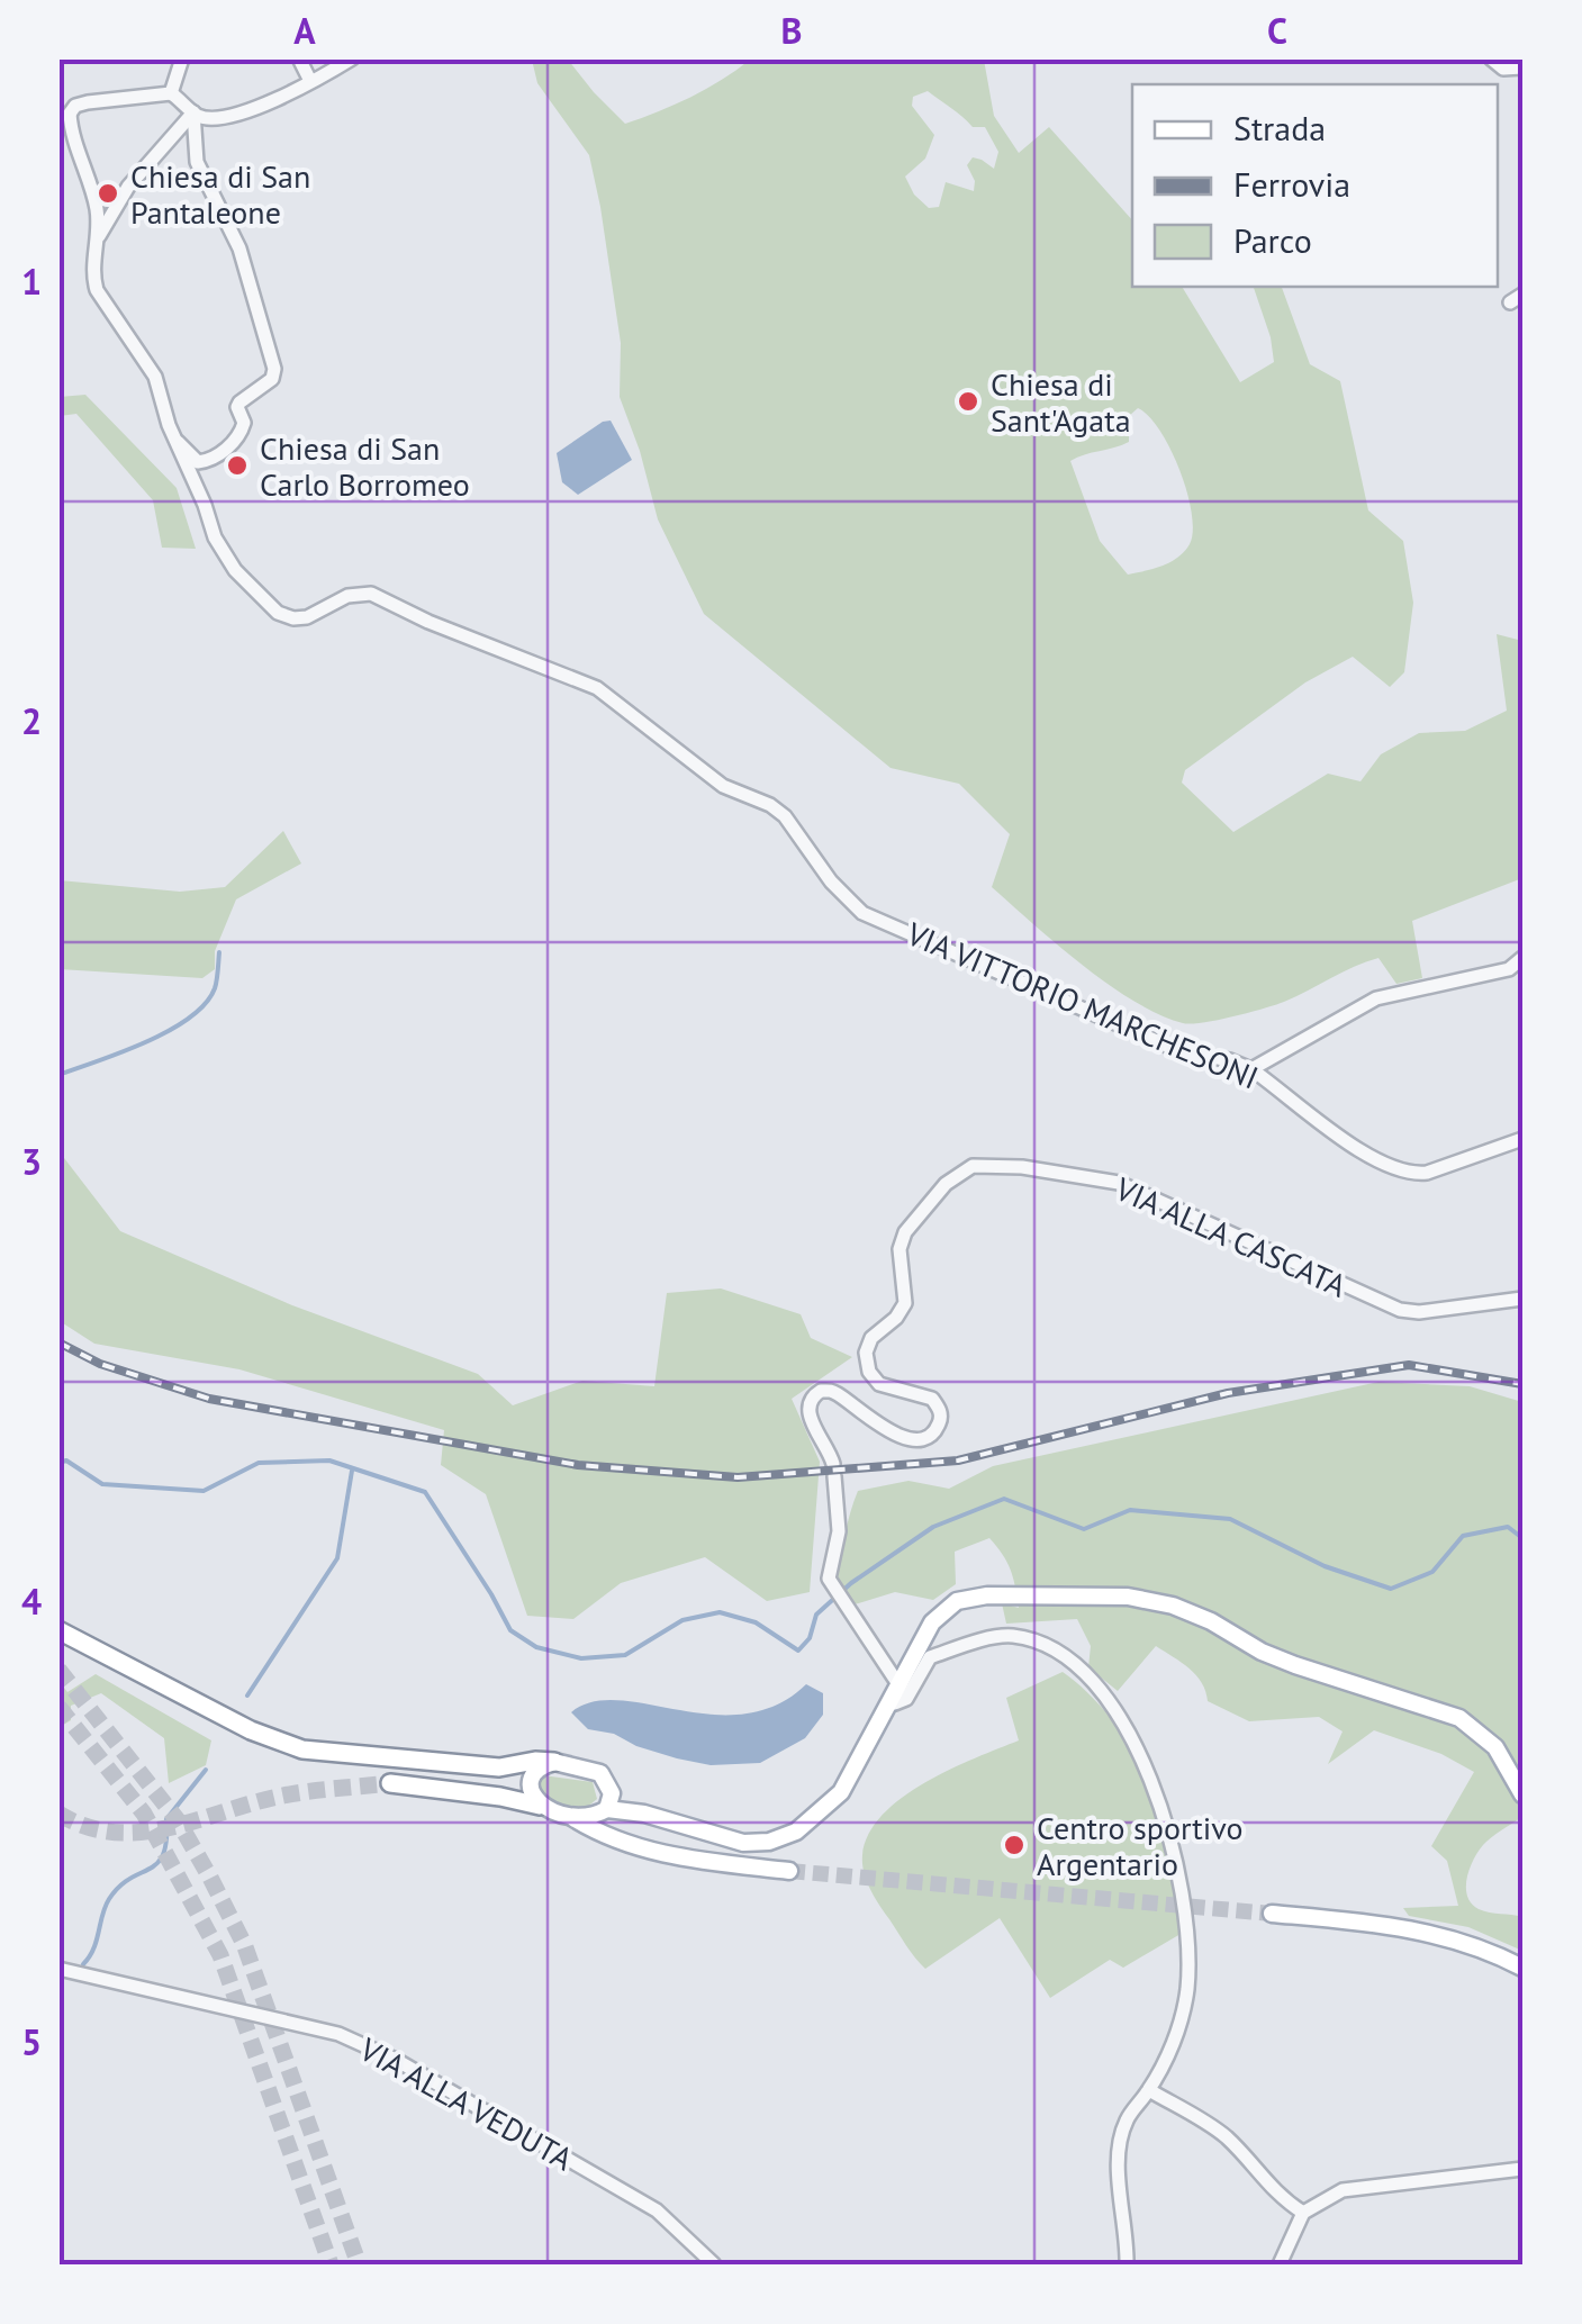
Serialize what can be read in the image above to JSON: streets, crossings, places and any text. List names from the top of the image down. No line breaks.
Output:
{"streets":{"street":["VIA VITTORIO MARCHESONI","VIA ALLA CASCATA","VIA ALLA VEDUTA"]},"places":["Chiesa di San Pantaleone","Chiesa di Sant'Agata","Chiesa di San Carlo Borromeo","Centro sportivo Argentario"],"legend":["Strada","Ferrovia","Parco"],"grid":{"columns":["A","B","C"],"rows":["1","2","3","4","5"]}}
